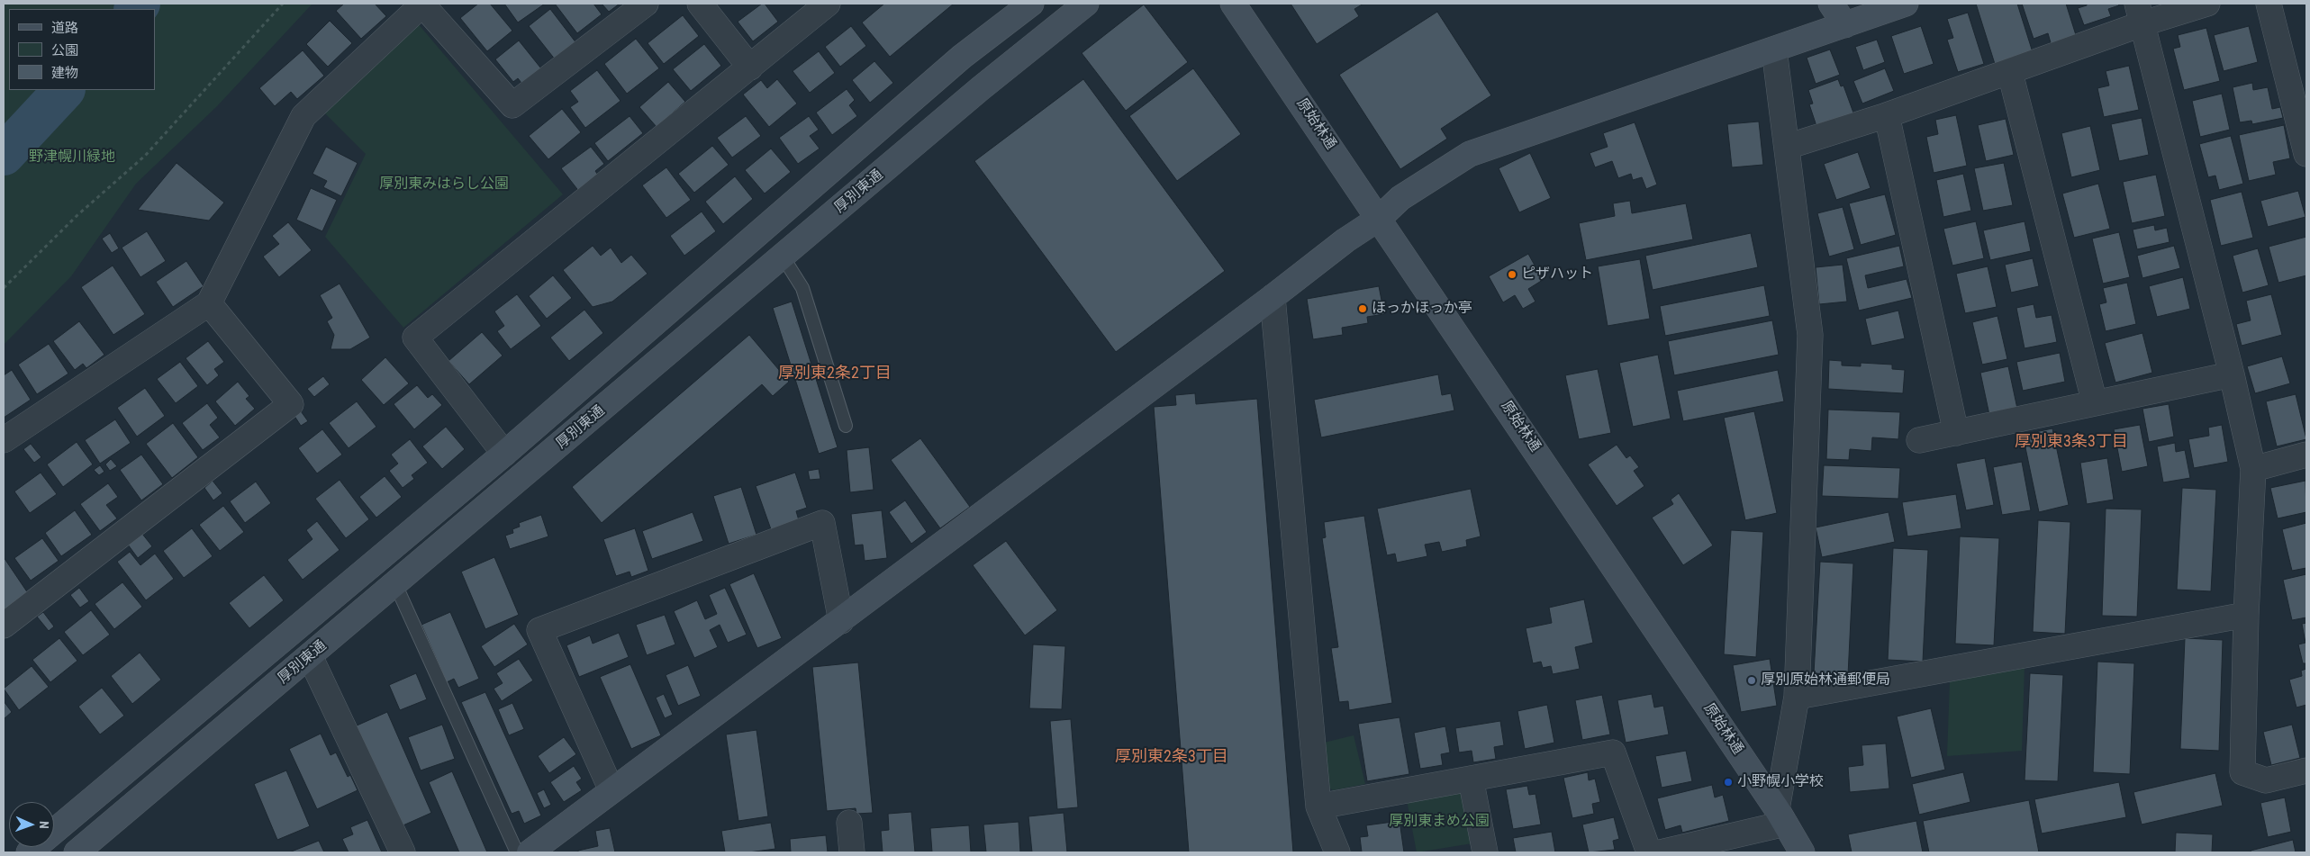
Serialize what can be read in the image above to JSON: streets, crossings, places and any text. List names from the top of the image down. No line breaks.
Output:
{"streets":{"street":["原始林通","厚別東通"]},"districts":["厚別東2条2丁目","厚別東3条3丁目","厚別東2条3丁目"],"parks":["野津幌川緑地","厚別東みはらし公園","厚別東まめ公園"],"places":["ピザハット","ほっかほっか亭","厚別原始林通郵便局","小野幌小学校"],"legend":["道路","公園","建物"],"north":"right"}
